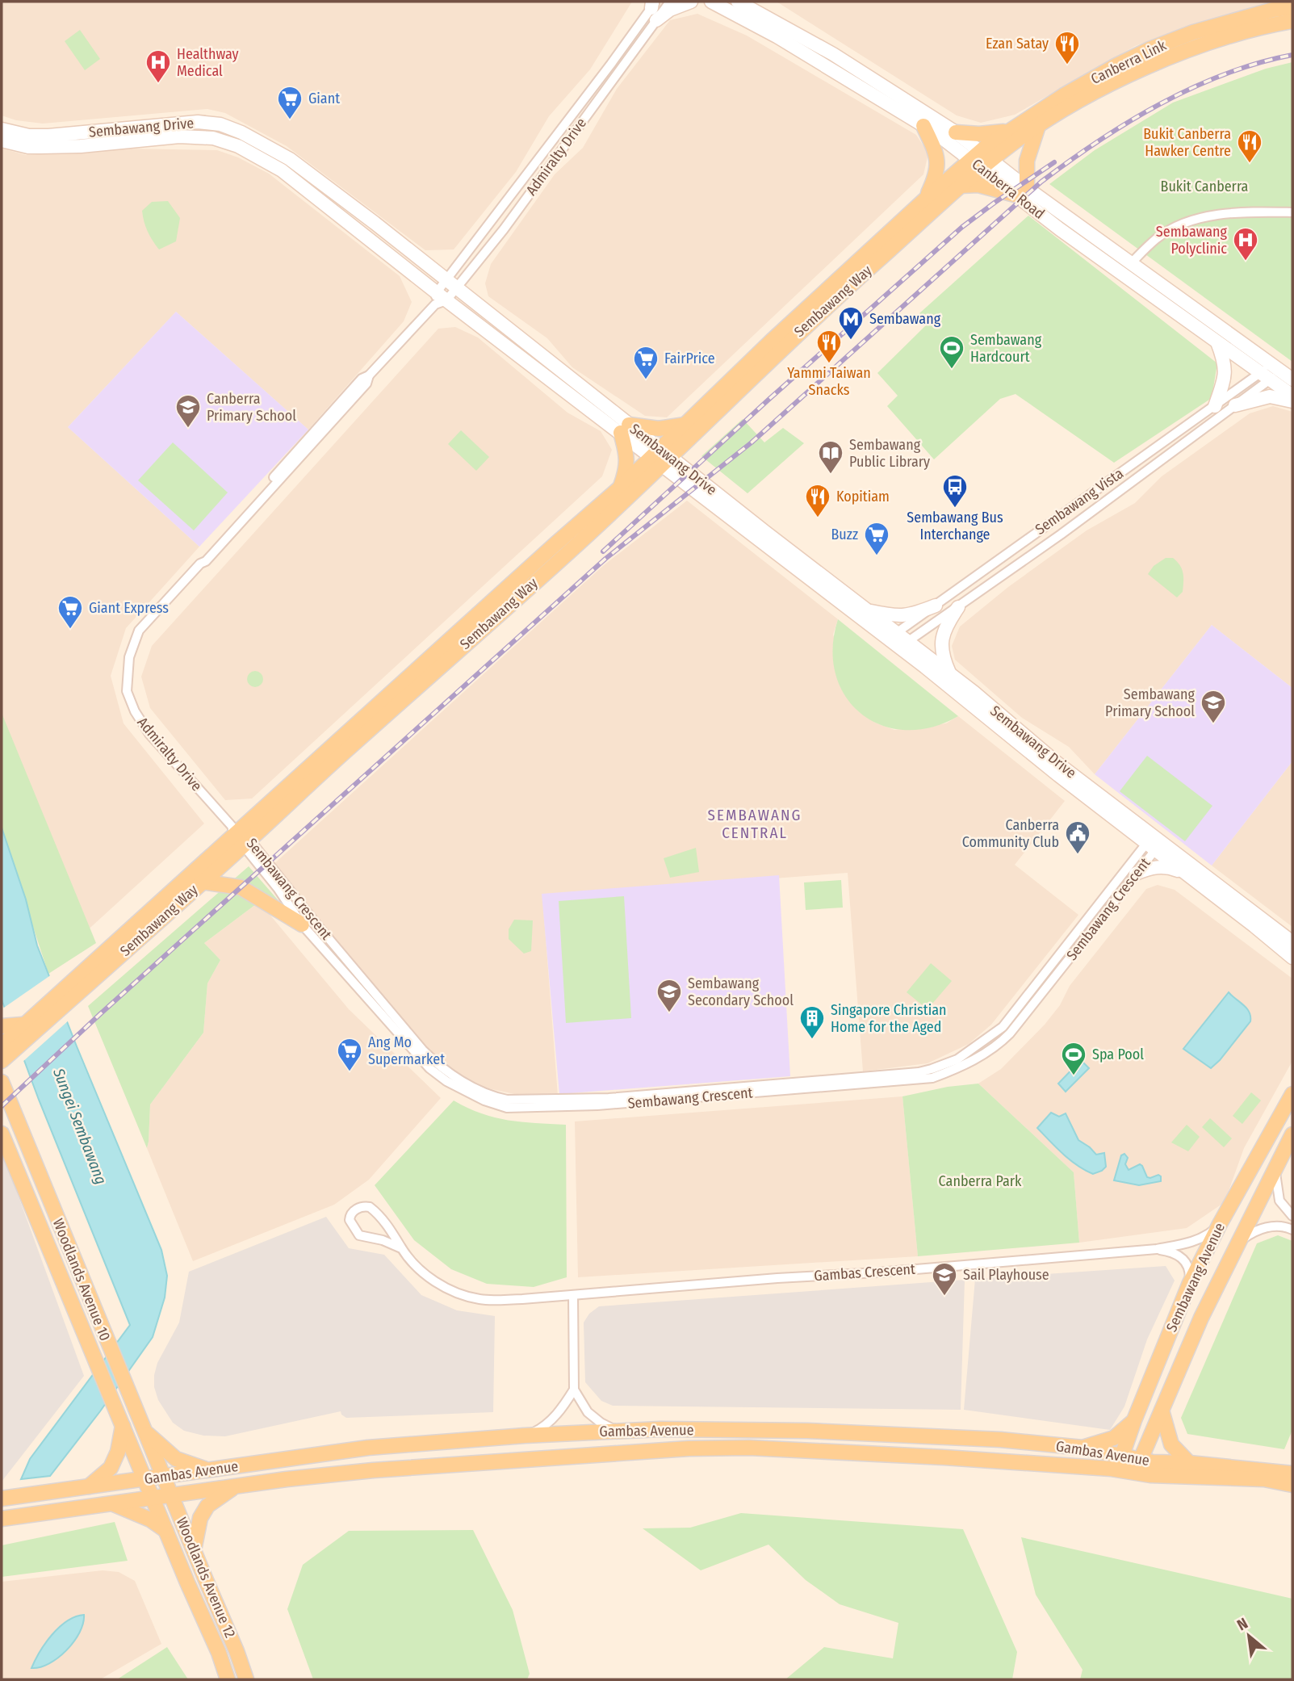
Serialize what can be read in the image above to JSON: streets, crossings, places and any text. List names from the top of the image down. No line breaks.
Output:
{"streets":{"main road":["Canberra Link","Sembawang Drive","Canberra Road","Sembawang Way","Sembawang Avenue","Woodlands Avenue 10","Gambas Avenue","Woodlands Avenue 12"],"street":["Admiralty Drive","Sembawang Vista","Sembawang Crescent","Gambas Crescent"]},"crossings":[["Canberra Link","Canberra Road"],["Canberra Link","Sembawang Way"],["Sembawang Drive","Admiralty Drive"],["Sembawang Drive","Sembawang Way"],["Sembawang Drive","Sembawang Vista"],["Sembawang Drive","Sembawang Crescent"],["Admiralty Drive","Sembawang Way"],["Admiralty Drive","Sembawang Crescent"],["Canberra Road","Sembawang Way"],["Canberra Road","Sembawang Vista"],["Sembawang Way","Sembawang Crescent"],["Gambas Crescent","Sembawang Avenue"],["Sembawang Avenue","Gambas Avenue"],["Woodlands Avenue 10","Gambas Avenue"],["Woodlands Avenue 10","Woodlands Avenue 12"],["Gambas Avenue","Woodlands Avenue 12"]],"districts":["SEMBAWANG CENTRAL"],"water":["Sungei Sembawang"],"parks":["Bukit Canberra","Canberra Park"],"places":{"restaurant":["Ezan Satay","Bukit Canberra Hawker Centre","Yammi Taiwan Snacks","Kopitiam"],"hospital":["Healthway Medical","Sembawang Polyclinic"],"supermarket":["Giant","FairPrice","Buzz","Giant Express","Ang Mo Supermarket"],"metro station":["Sembawang"],"sports":["Sembawang Hardcourt","Spa Pool"],"school or university":["Canberra Primary School","Sembawang Primary School","Sembawang Secondary School","Sail Playhouse"],"library":["Sembawang Public Library"],"bus stop":["Sembawang Bus Interchange"],"public building":["Canberra Community Club"],"building":["Singapore Christian Home for the Aged"]},"north":"top left"}
